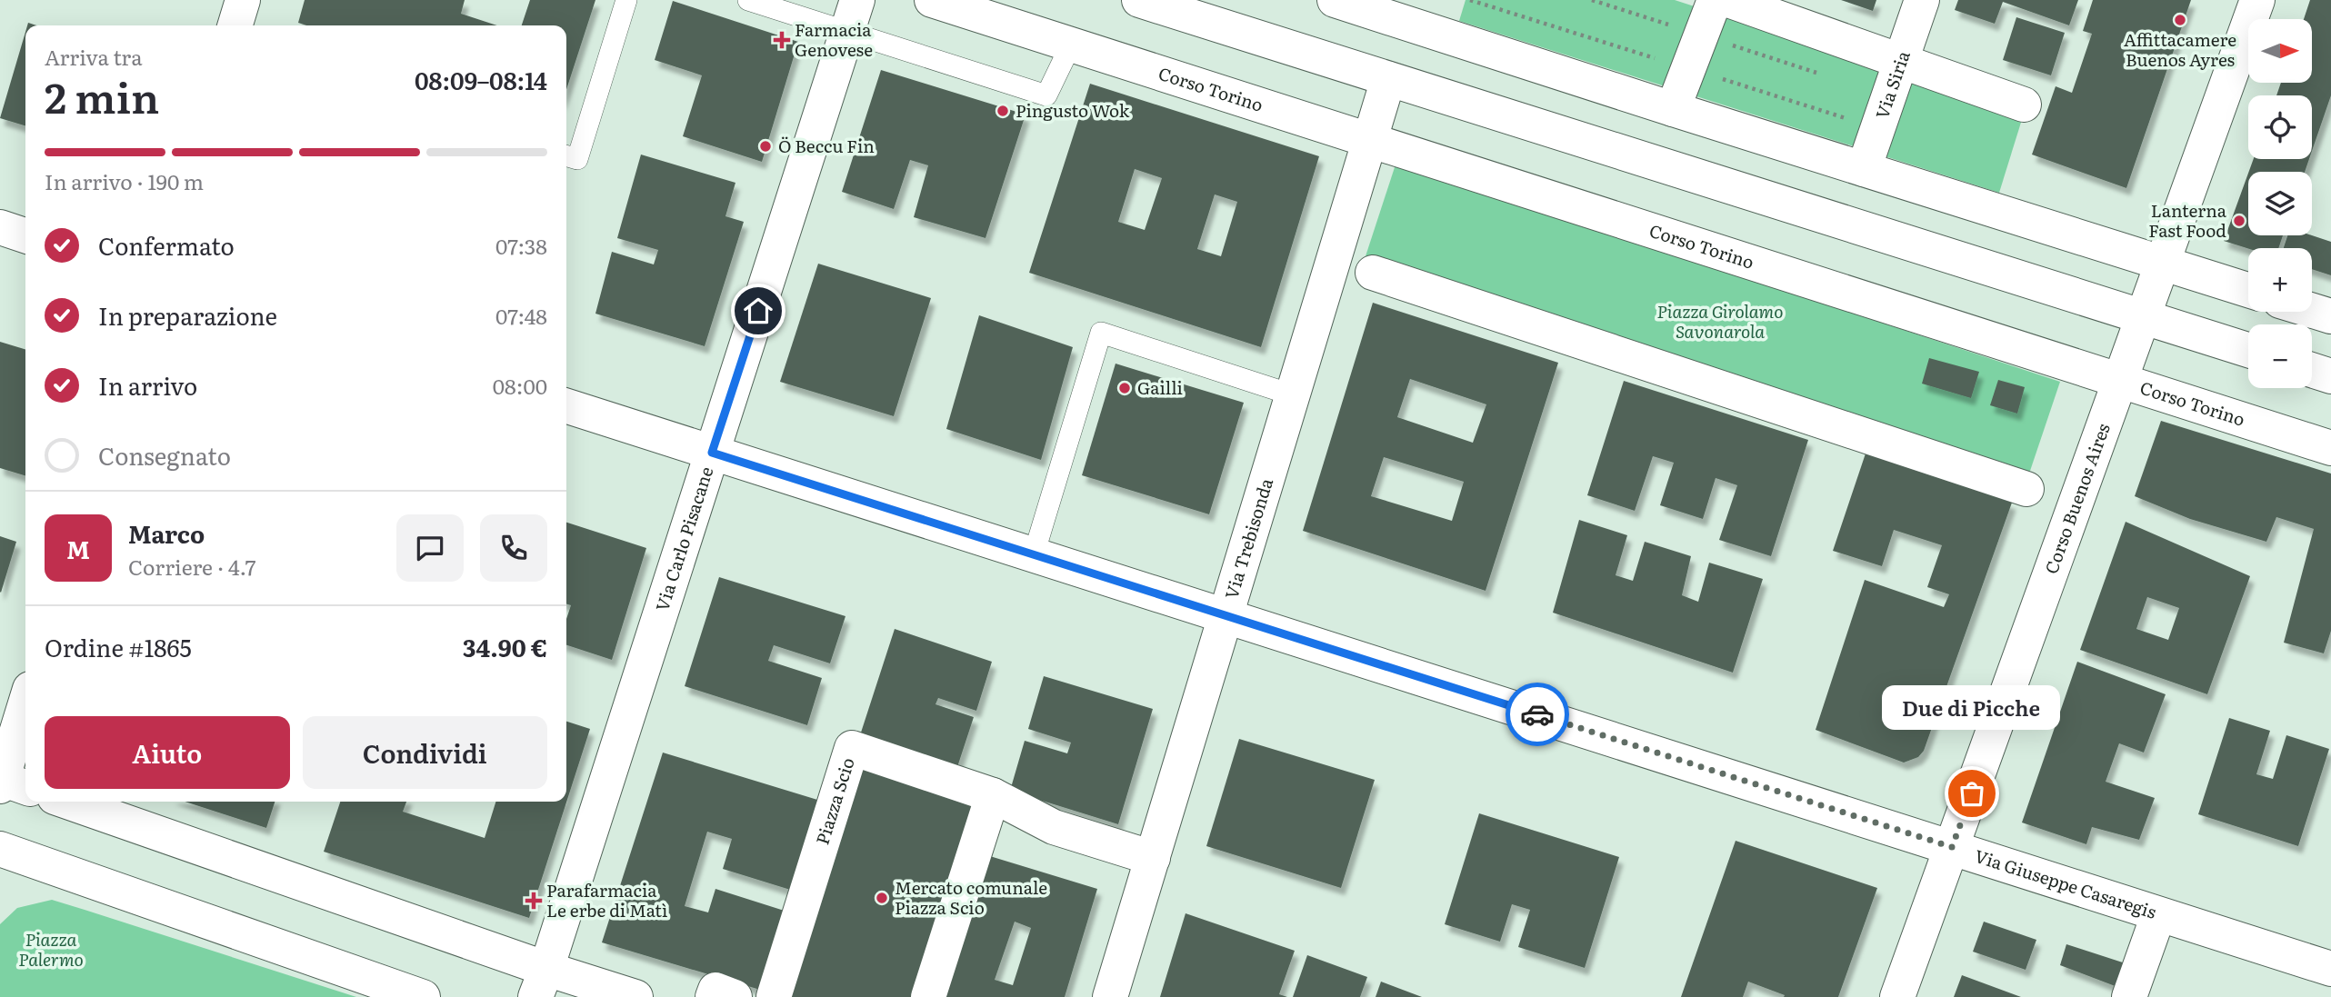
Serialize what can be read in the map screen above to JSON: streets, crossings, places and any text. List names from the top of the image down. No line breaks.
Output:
{"streets":{"street":["Via Siria","Corso Torino","Corso Buenos Aires","Via Trebisonda","Via Carlo Pisacane","Piazza Scio","Via Giuseppe Casaregis"]},"crossings":[["Corso Torino","Corso Buenos Aires"],["Corso Torino","Via Trebisonda"],["Corso Buenos Aires","Via Giuseppe Casaregis"],["Via Trebisonda","Piazza Scio"],["Via Trebisonda","Via Giuseppe Casaregis"],["Via Carlo Pisacane","Via Giuseppe Casaregis"]],"parks":["Piazza Girolamo Savonarola","Piazza Palermo"],"places":{"other":["Affittacamere Buenos Ayres","Pingusto Wok","Ö Beccu Fin","Lanterna Fast Food","Gailli","Due di Picche","Mercato comunale Piazza Scio"],"health":["Farmacia Genovese","Parafarmacia Le erbe di Matì"]},"north":"right","page":{"map_buttons":["+","−"],"heading":["2 min","Arriva tra","08:09–08:14"],"panel":["Marco","Corriere · 4.7","Ordine #1865","34.90 €"],"bar":"In arrivo · 190 m","list":[["Confermato","07:38"],["In preparazione","07:48"],["In arrivo","08:00"],"Consegnato"],"round":"M","bubble":"Due di Picche","buttons":["Aiuto","Condividi"]}}
